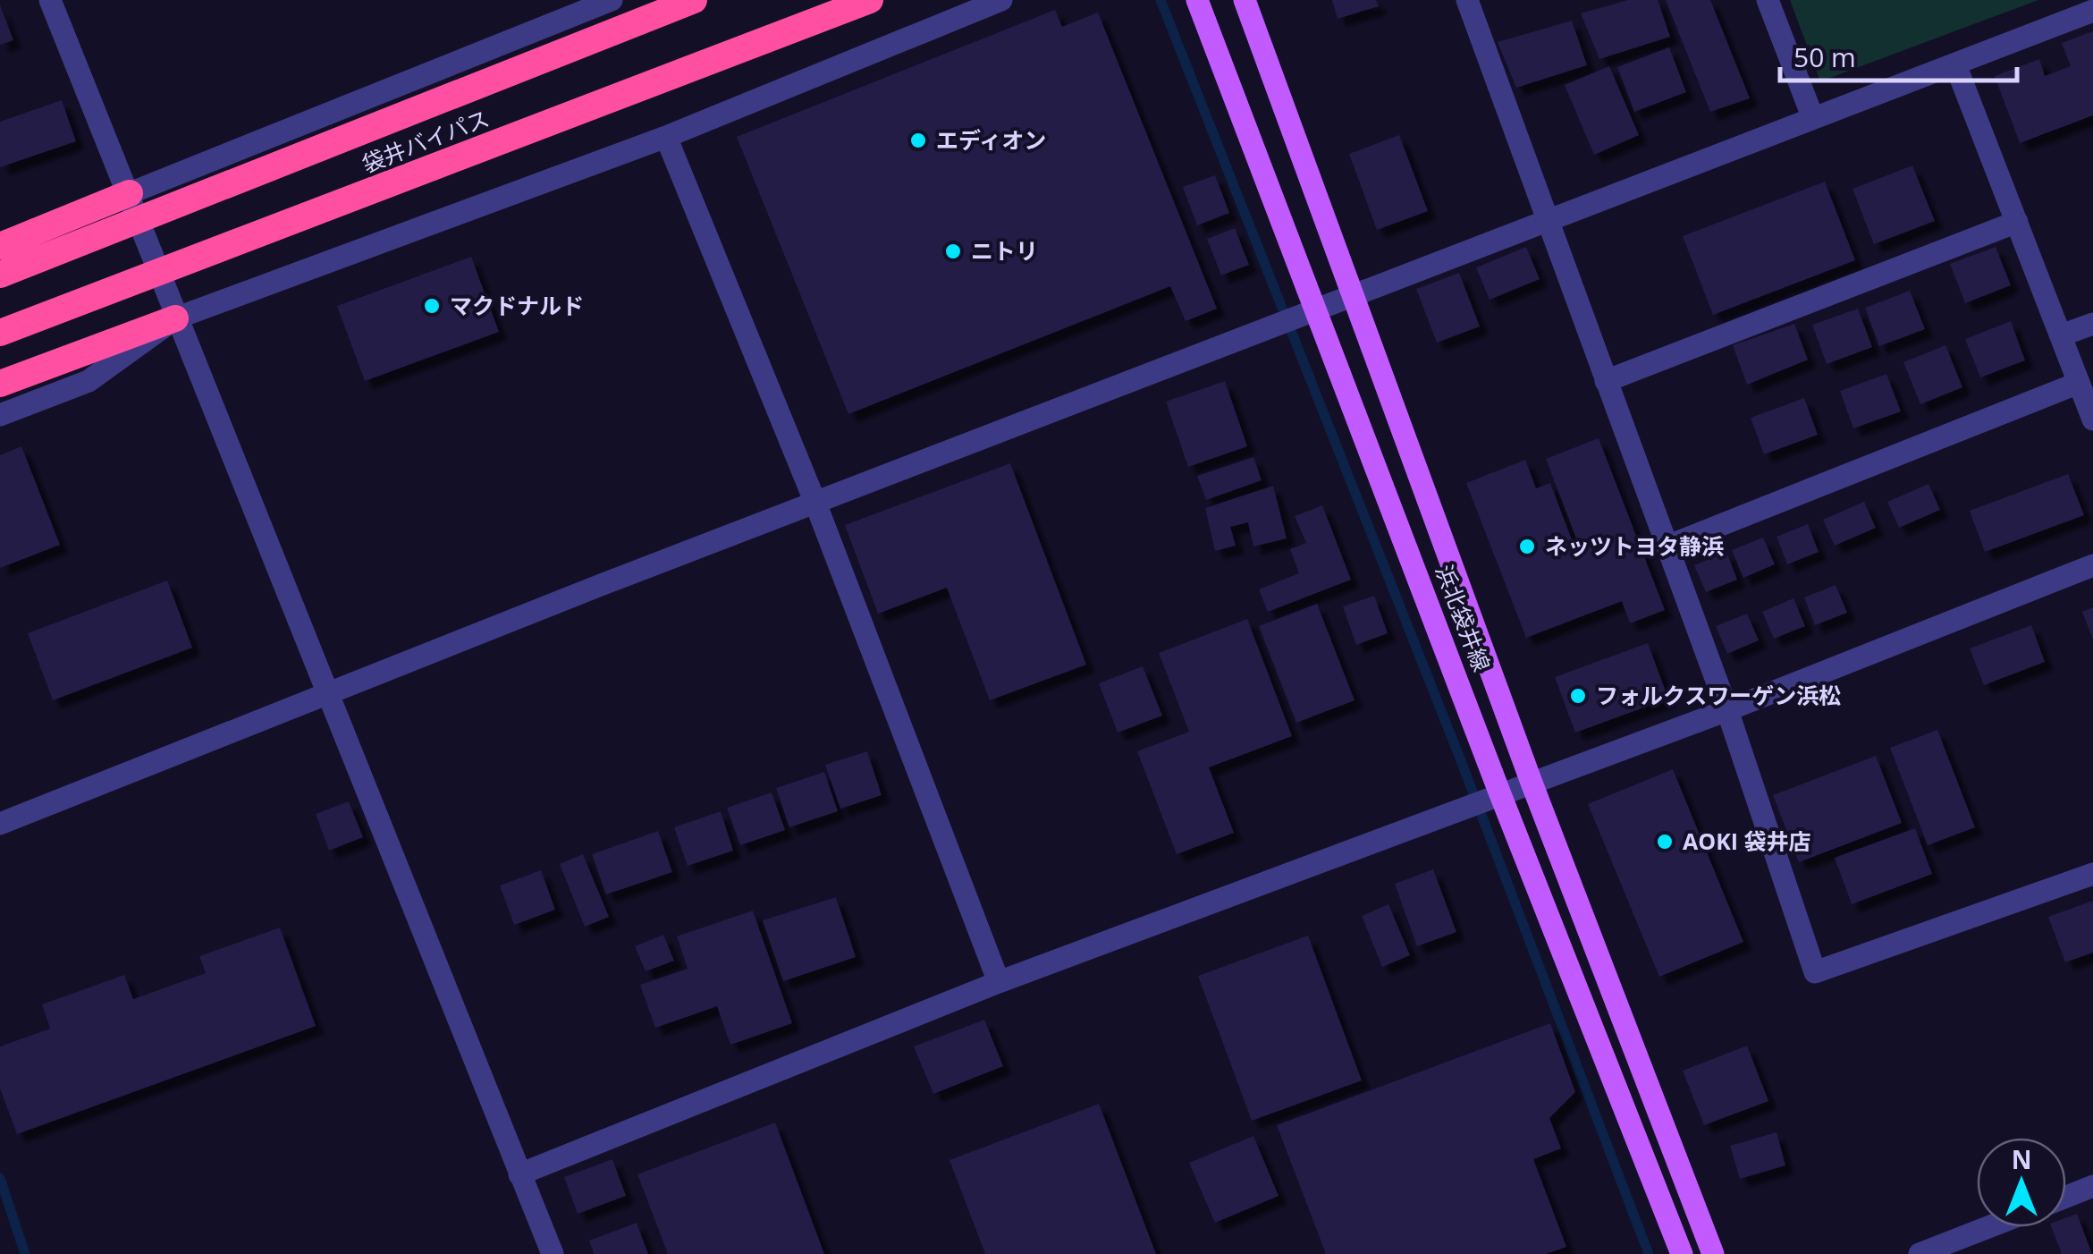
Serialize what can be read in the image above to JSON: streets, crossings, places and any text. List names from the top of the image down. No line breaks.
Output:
{"streets":{"highway":["袋井バイパス"],"main road":["浜北袋井線"]},"places":["エディオン","ニトリ","マクドナルド","ネッツトヨタ静浜","フォルクスワーゲン浜松","AOKI 袋井店"],"scale_bar":"50 m","north":"top"}
